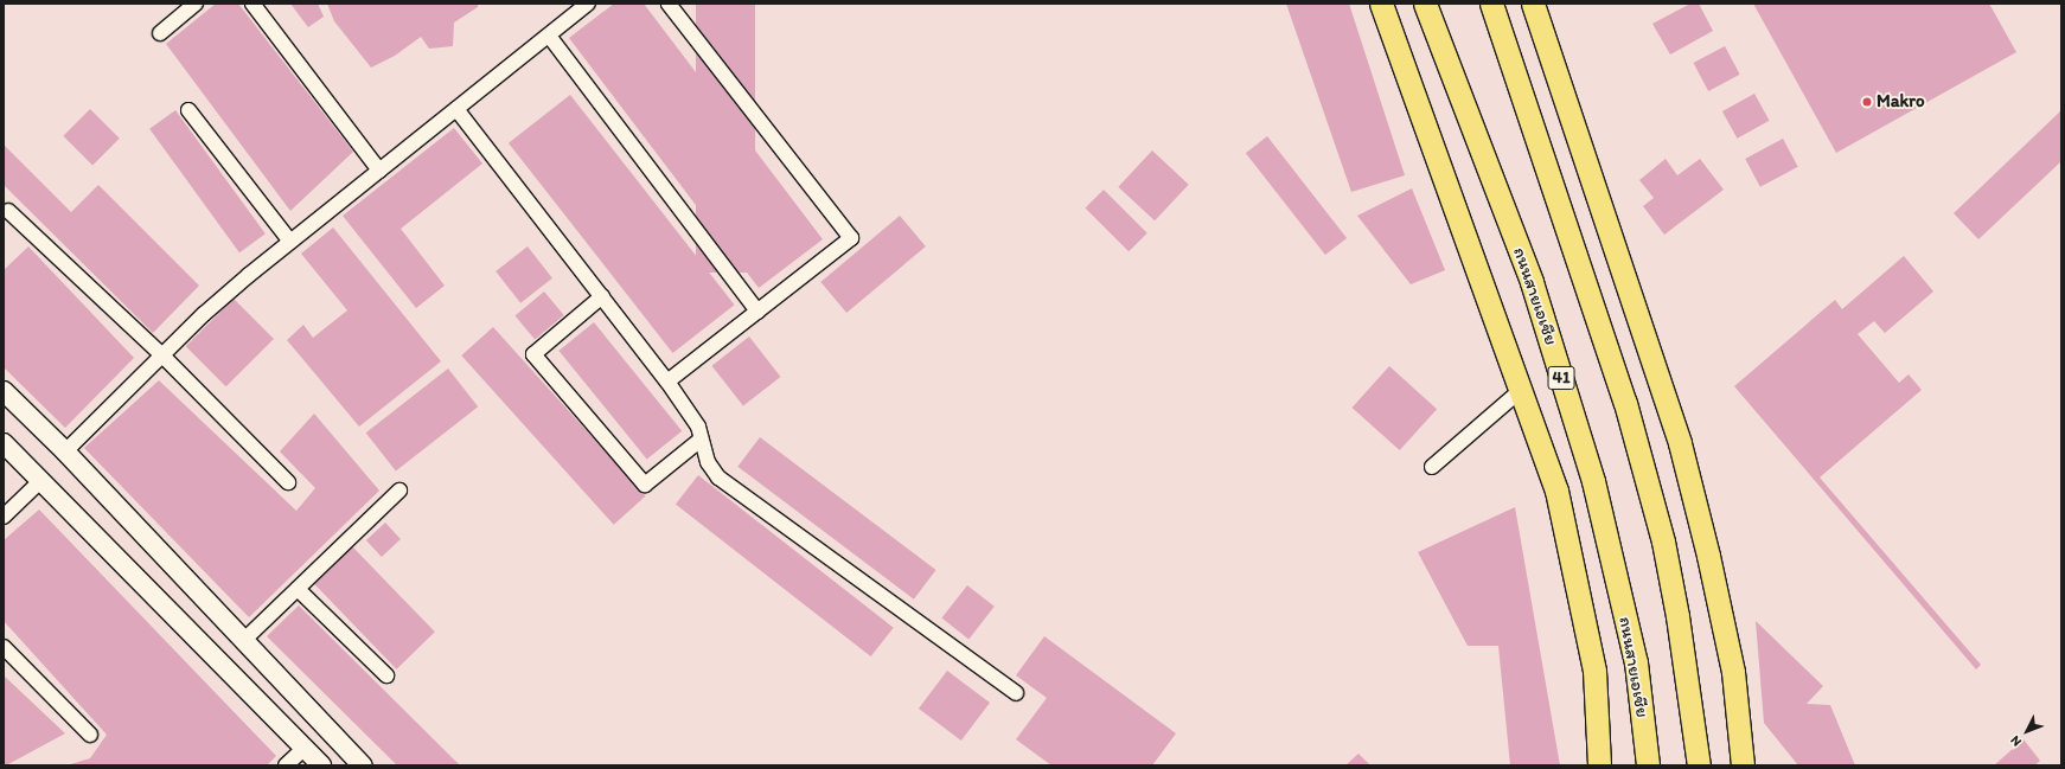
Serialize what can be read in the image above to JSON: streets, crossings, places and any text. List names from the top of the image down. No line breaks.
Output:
{"streets":{"highway":["ถนนสายเอเชีย","41"]},"places":["Makro"],"north":"bottom left"}
